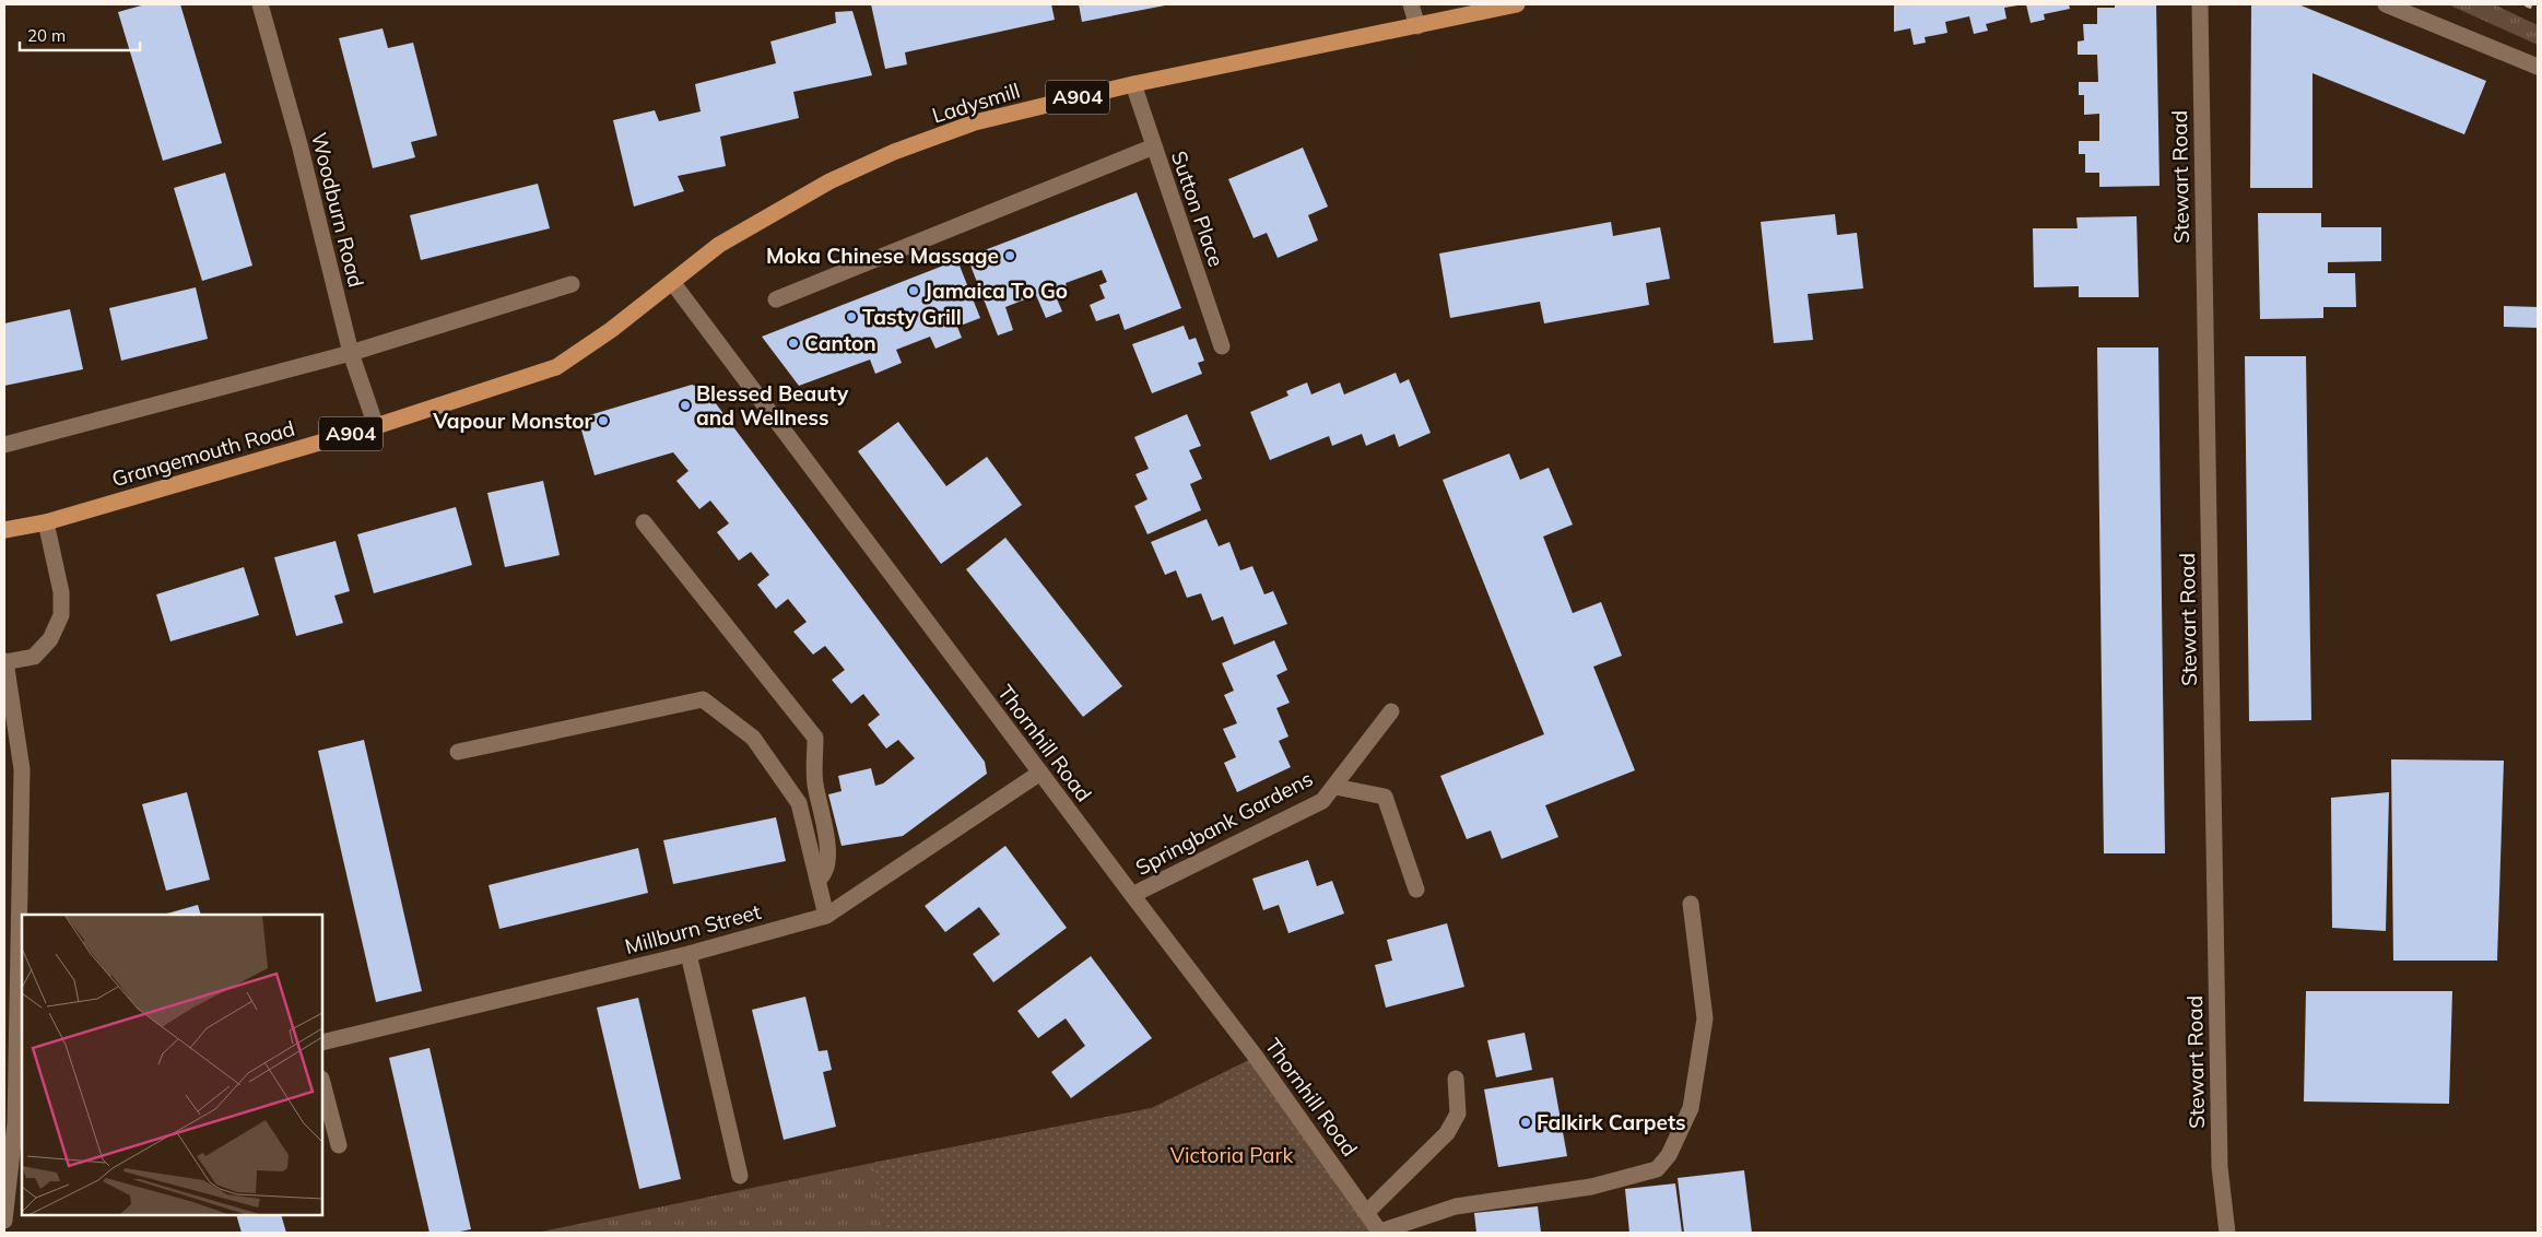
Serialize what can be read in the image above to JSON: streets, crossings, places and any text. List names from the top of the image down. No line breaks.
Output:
{"streets":{"main road":["A904","Ladysmill","Grangemouth Road"],"street":["Stewart Road","Sutton Place","Woodburn Road","Thornhill Road","Springbank Gardens","Millburn Street"]},"crossings":[["Ladysmill","Sutton Place"],["Ladysmill","Grangemouth Road"],["Ladysmill","Thornhill Road"],["Woodburn Road","Grangemouth Road"],["Grangemouth Road","Thornhill Road"],["Thornhill Road","Springbank Gardens"],["Thornhill Road","Millburn Street"]],"parks":["Victoria Park"],"places":["Moka Chinese Massage","Jamaica To Go","Tasty Grill","Canton","Blessed Beauty and Wellness","Vapour Monstor","Falkirk Carpets"],"scale_bar":"20 m"}
